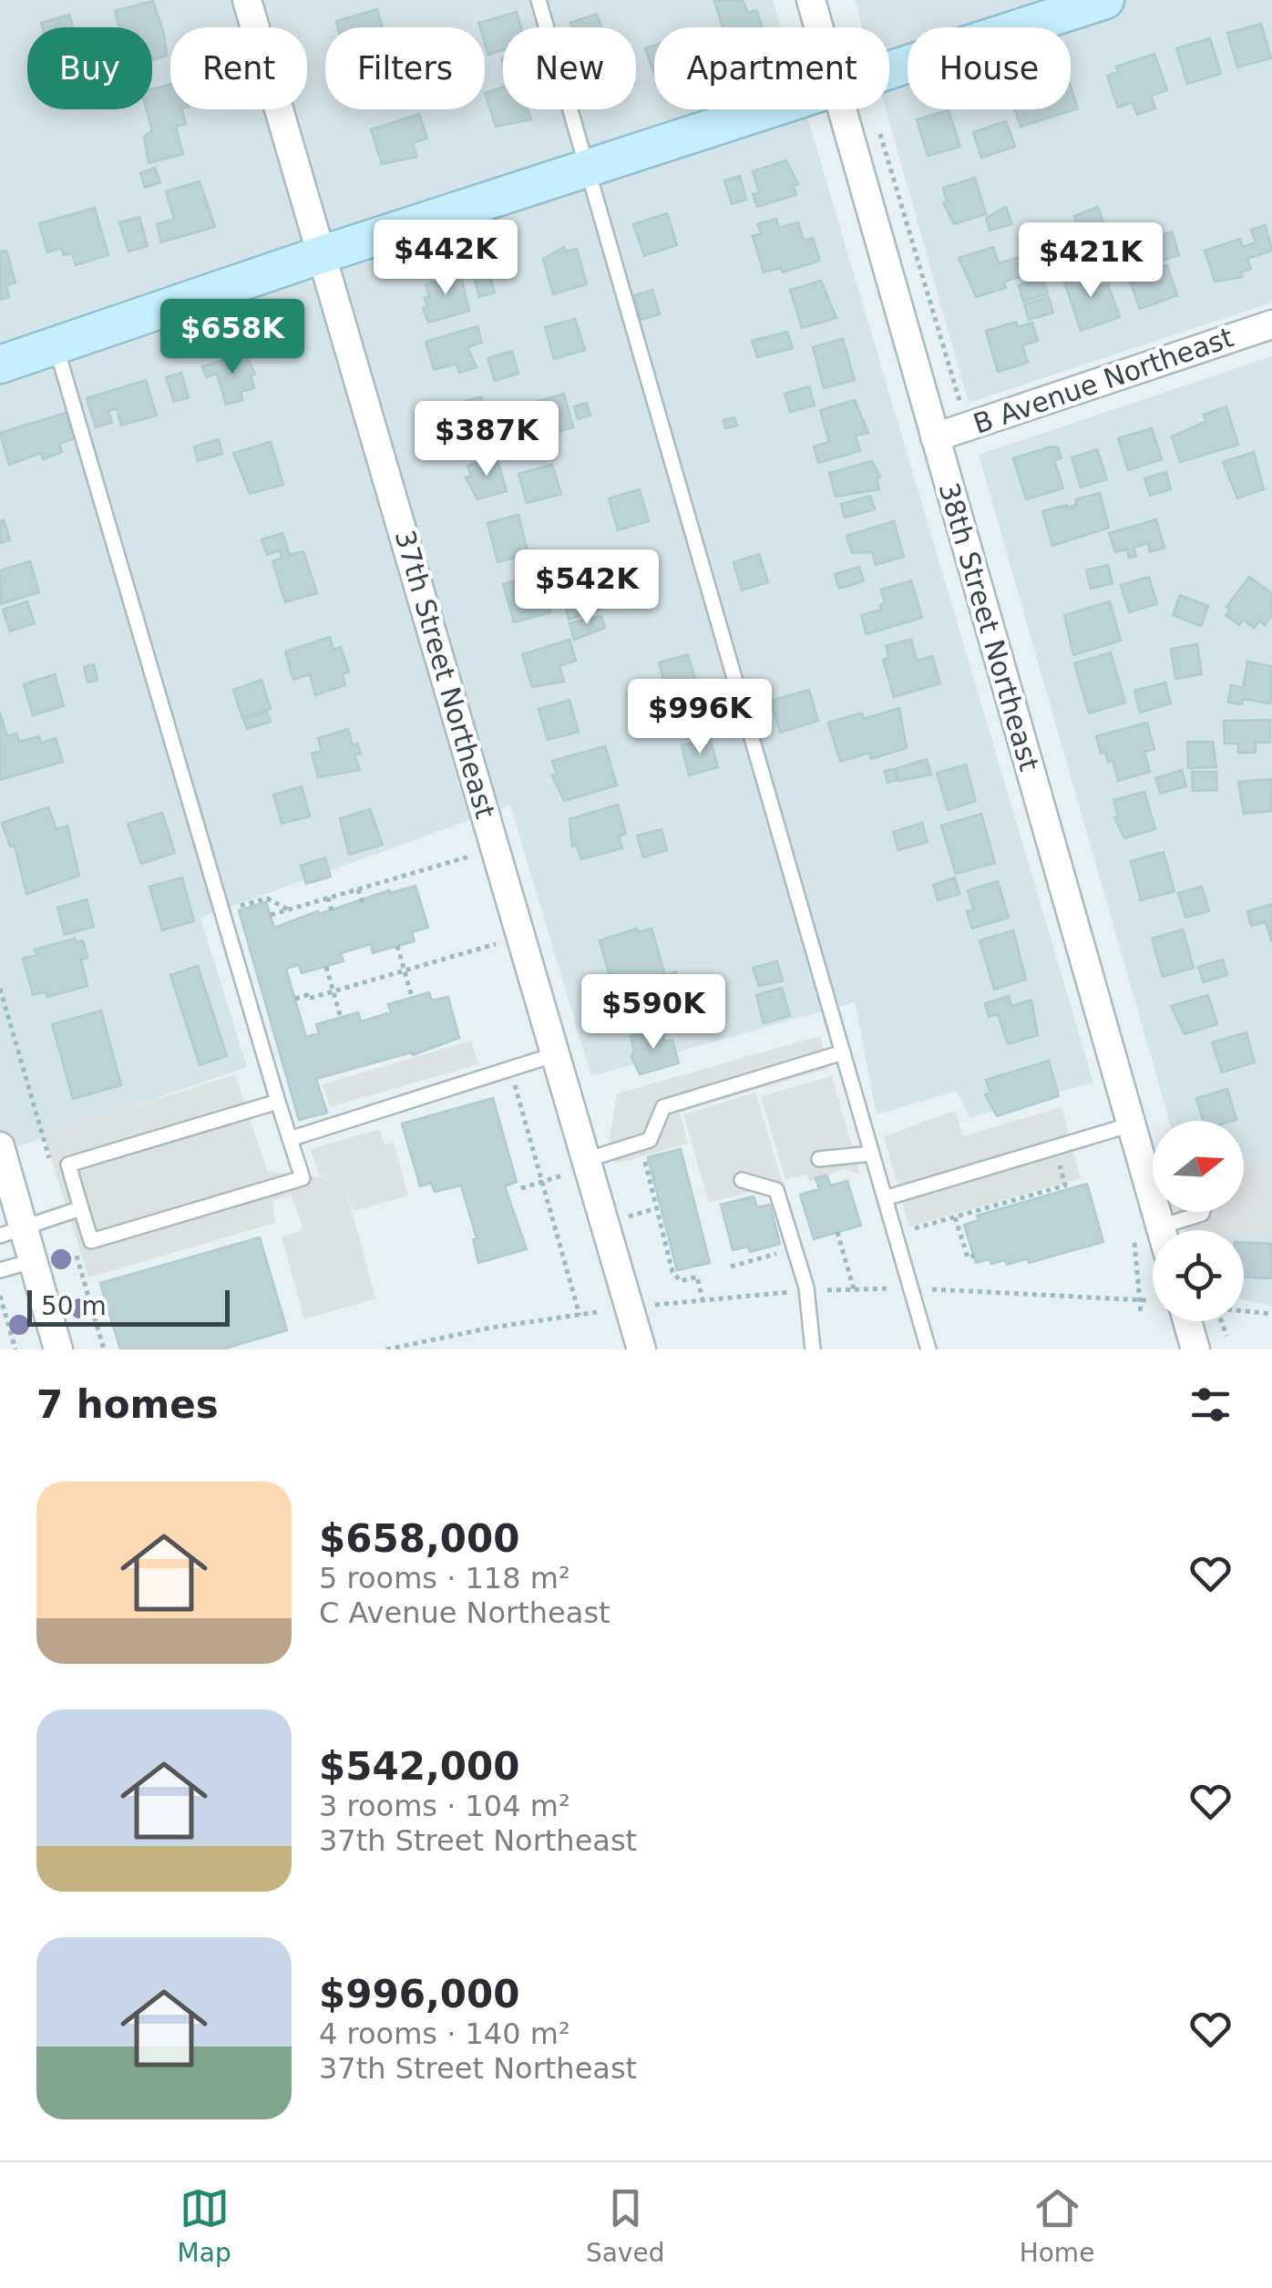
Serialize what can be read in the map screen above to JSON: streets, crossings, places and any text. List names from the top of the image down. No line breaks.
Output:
{"streets":{"street":["B Avenue Northeast","38th Street Northeast","37th Street Northeast"]},"crossings":[["B Avenue Northeast","38th Street Northeast"]],"scale_bar":"50 m","north":"right","page":{"chip":["Buy","Rent","Filters","New","Apartment","House"],"price":["$442K","$421K","$658K","$387K","$542K","$996K","$590K"],"scale":"50 m","heading":"7 homes","list":[{"name":"$658,000","note":"5 rooms · 118 m² · C Avenue Northeast"},{"name":"$542,000","note":"3 rooms · 104 m² · 37th Street Northeast"},{"name":"$996,000","note":"4 rooms · 140 m² · 37th Street Northeast"}],"tabs":["Map","Saved","Home"]}}
